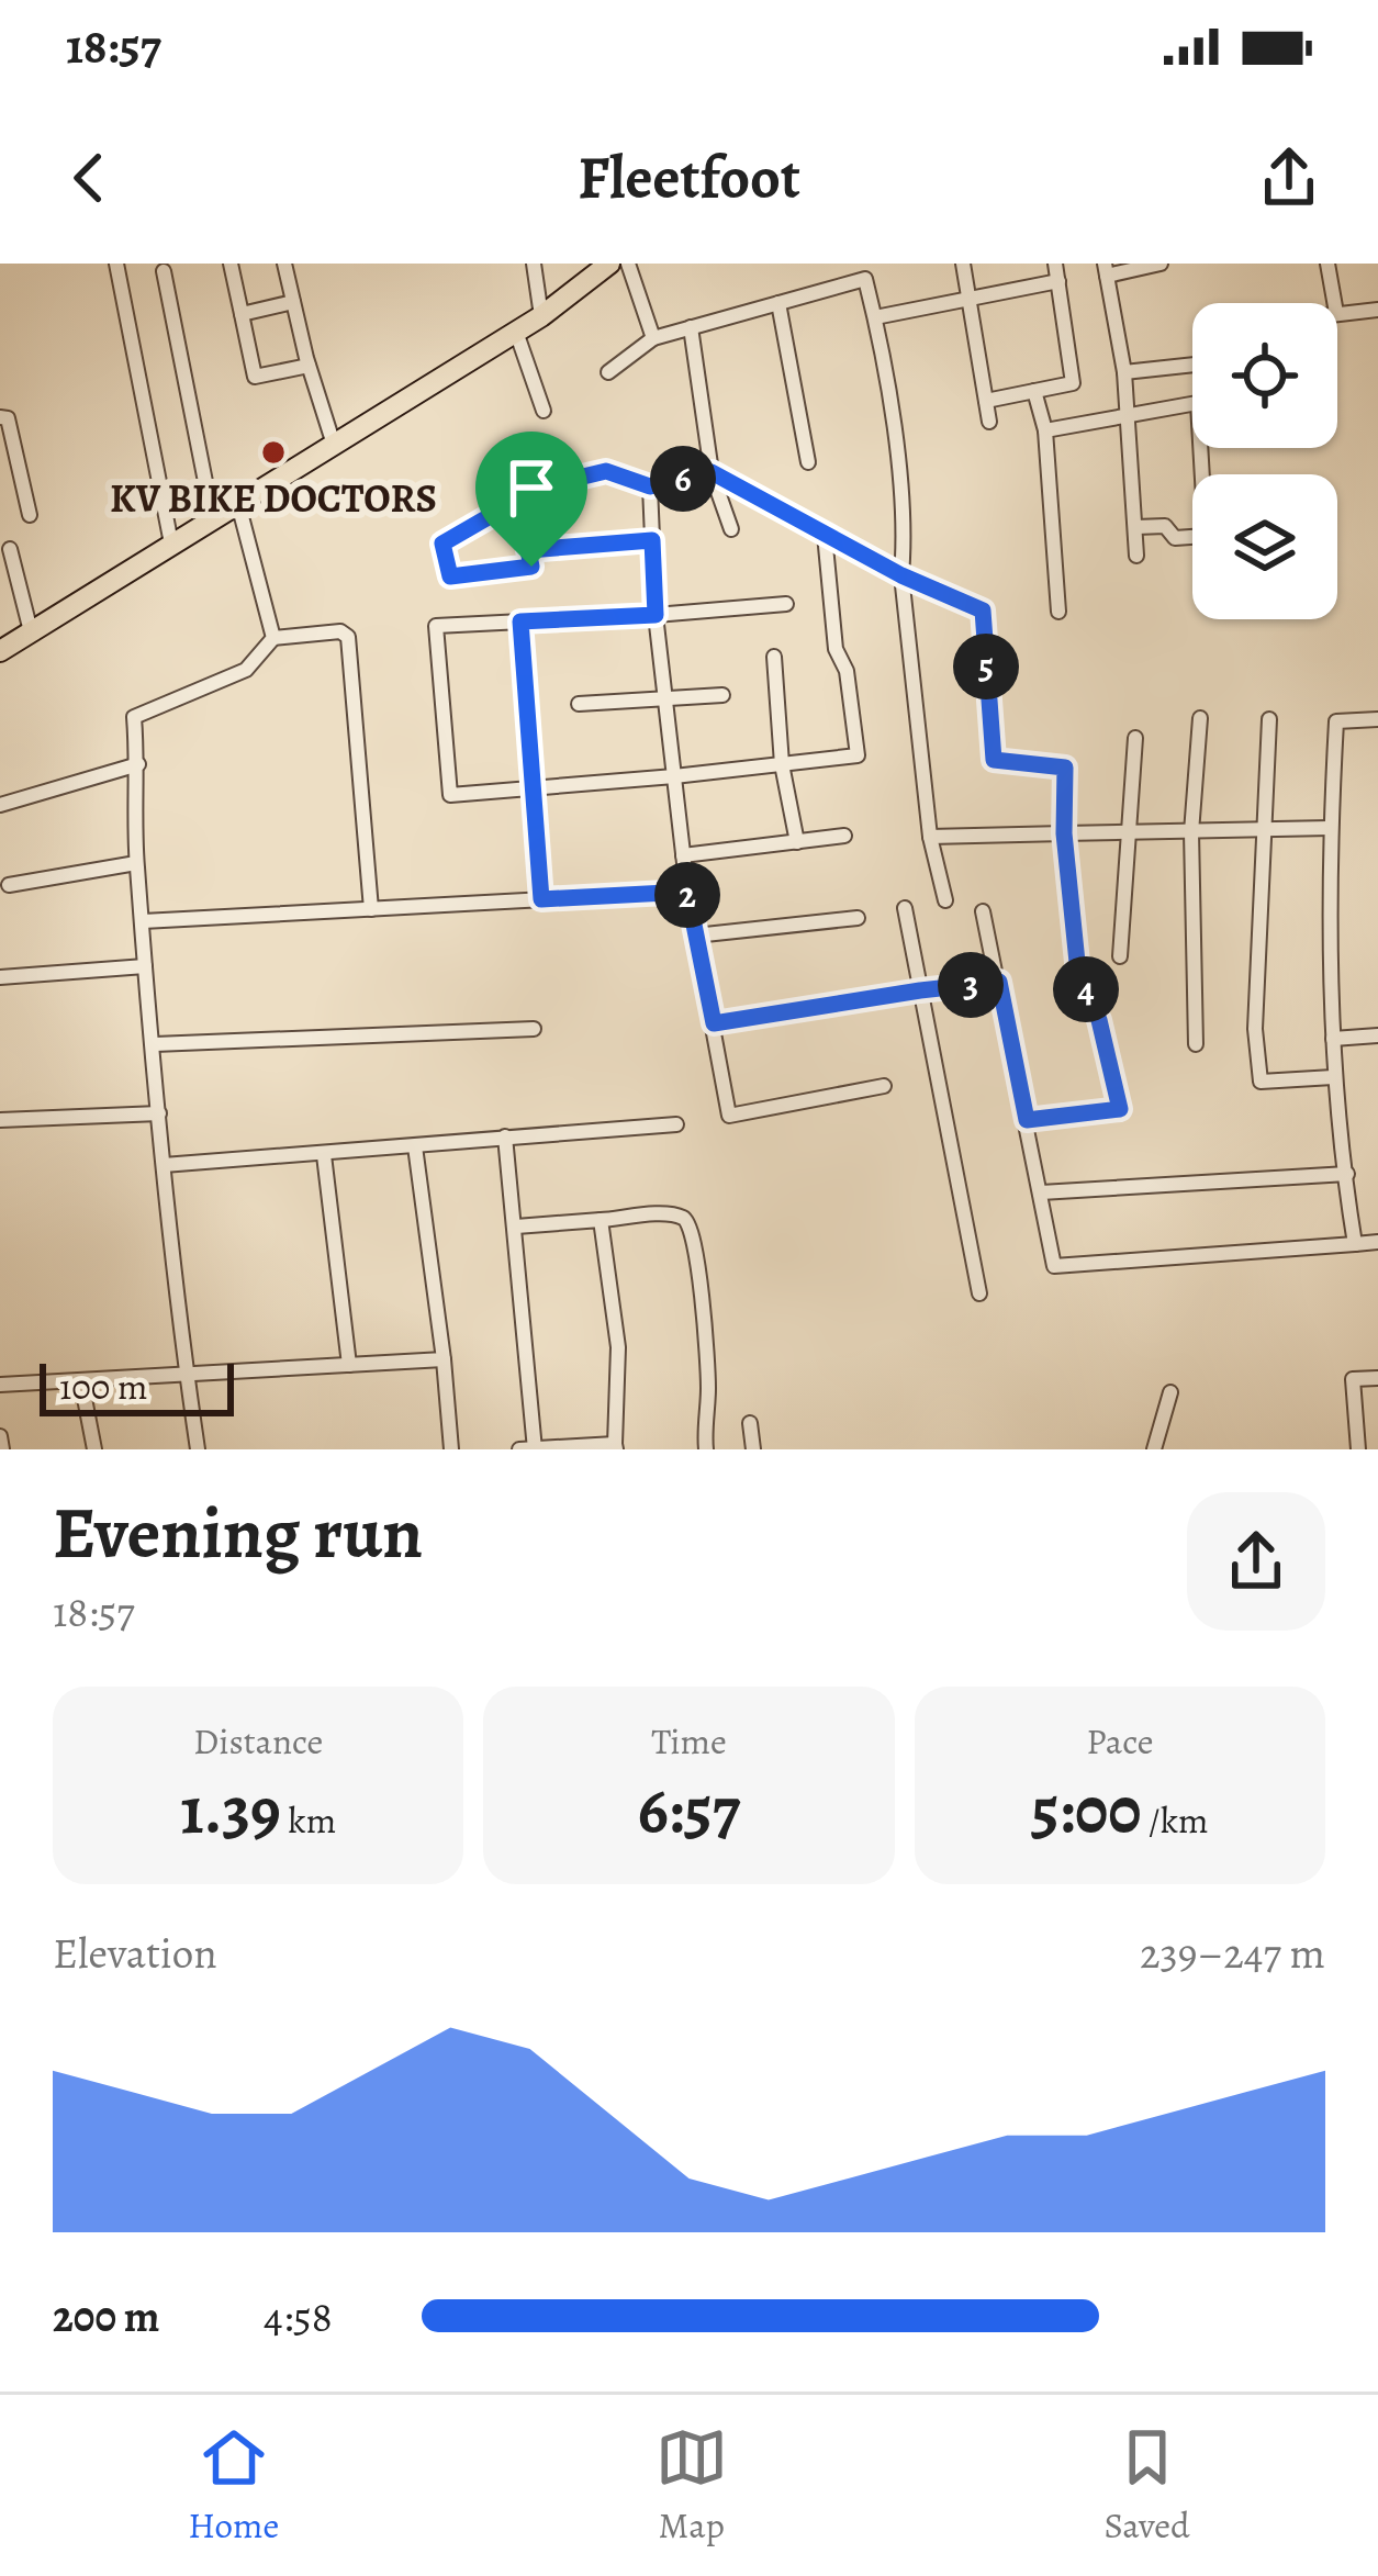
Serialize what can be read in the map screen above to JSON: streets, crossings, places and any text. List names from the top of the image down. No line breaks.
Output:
{"places":["KV BIKE DOCTORS"],"scale_bar":"100 m","page":{"status":"18:57","header":"Fleetfoot","pins":["6","5","2","3","4"],"scale":"100 m","heading":["Evening run","18:57"],"stats":[["Distance","1.39 km"],["Time","6:57"],["Pace","5:00 /km"]],"chart":["Elevation","239–247 m"],"list":[{"name":"200 m","note":"4:58"}],"tabs":["Home","Map","Saved"]}}
